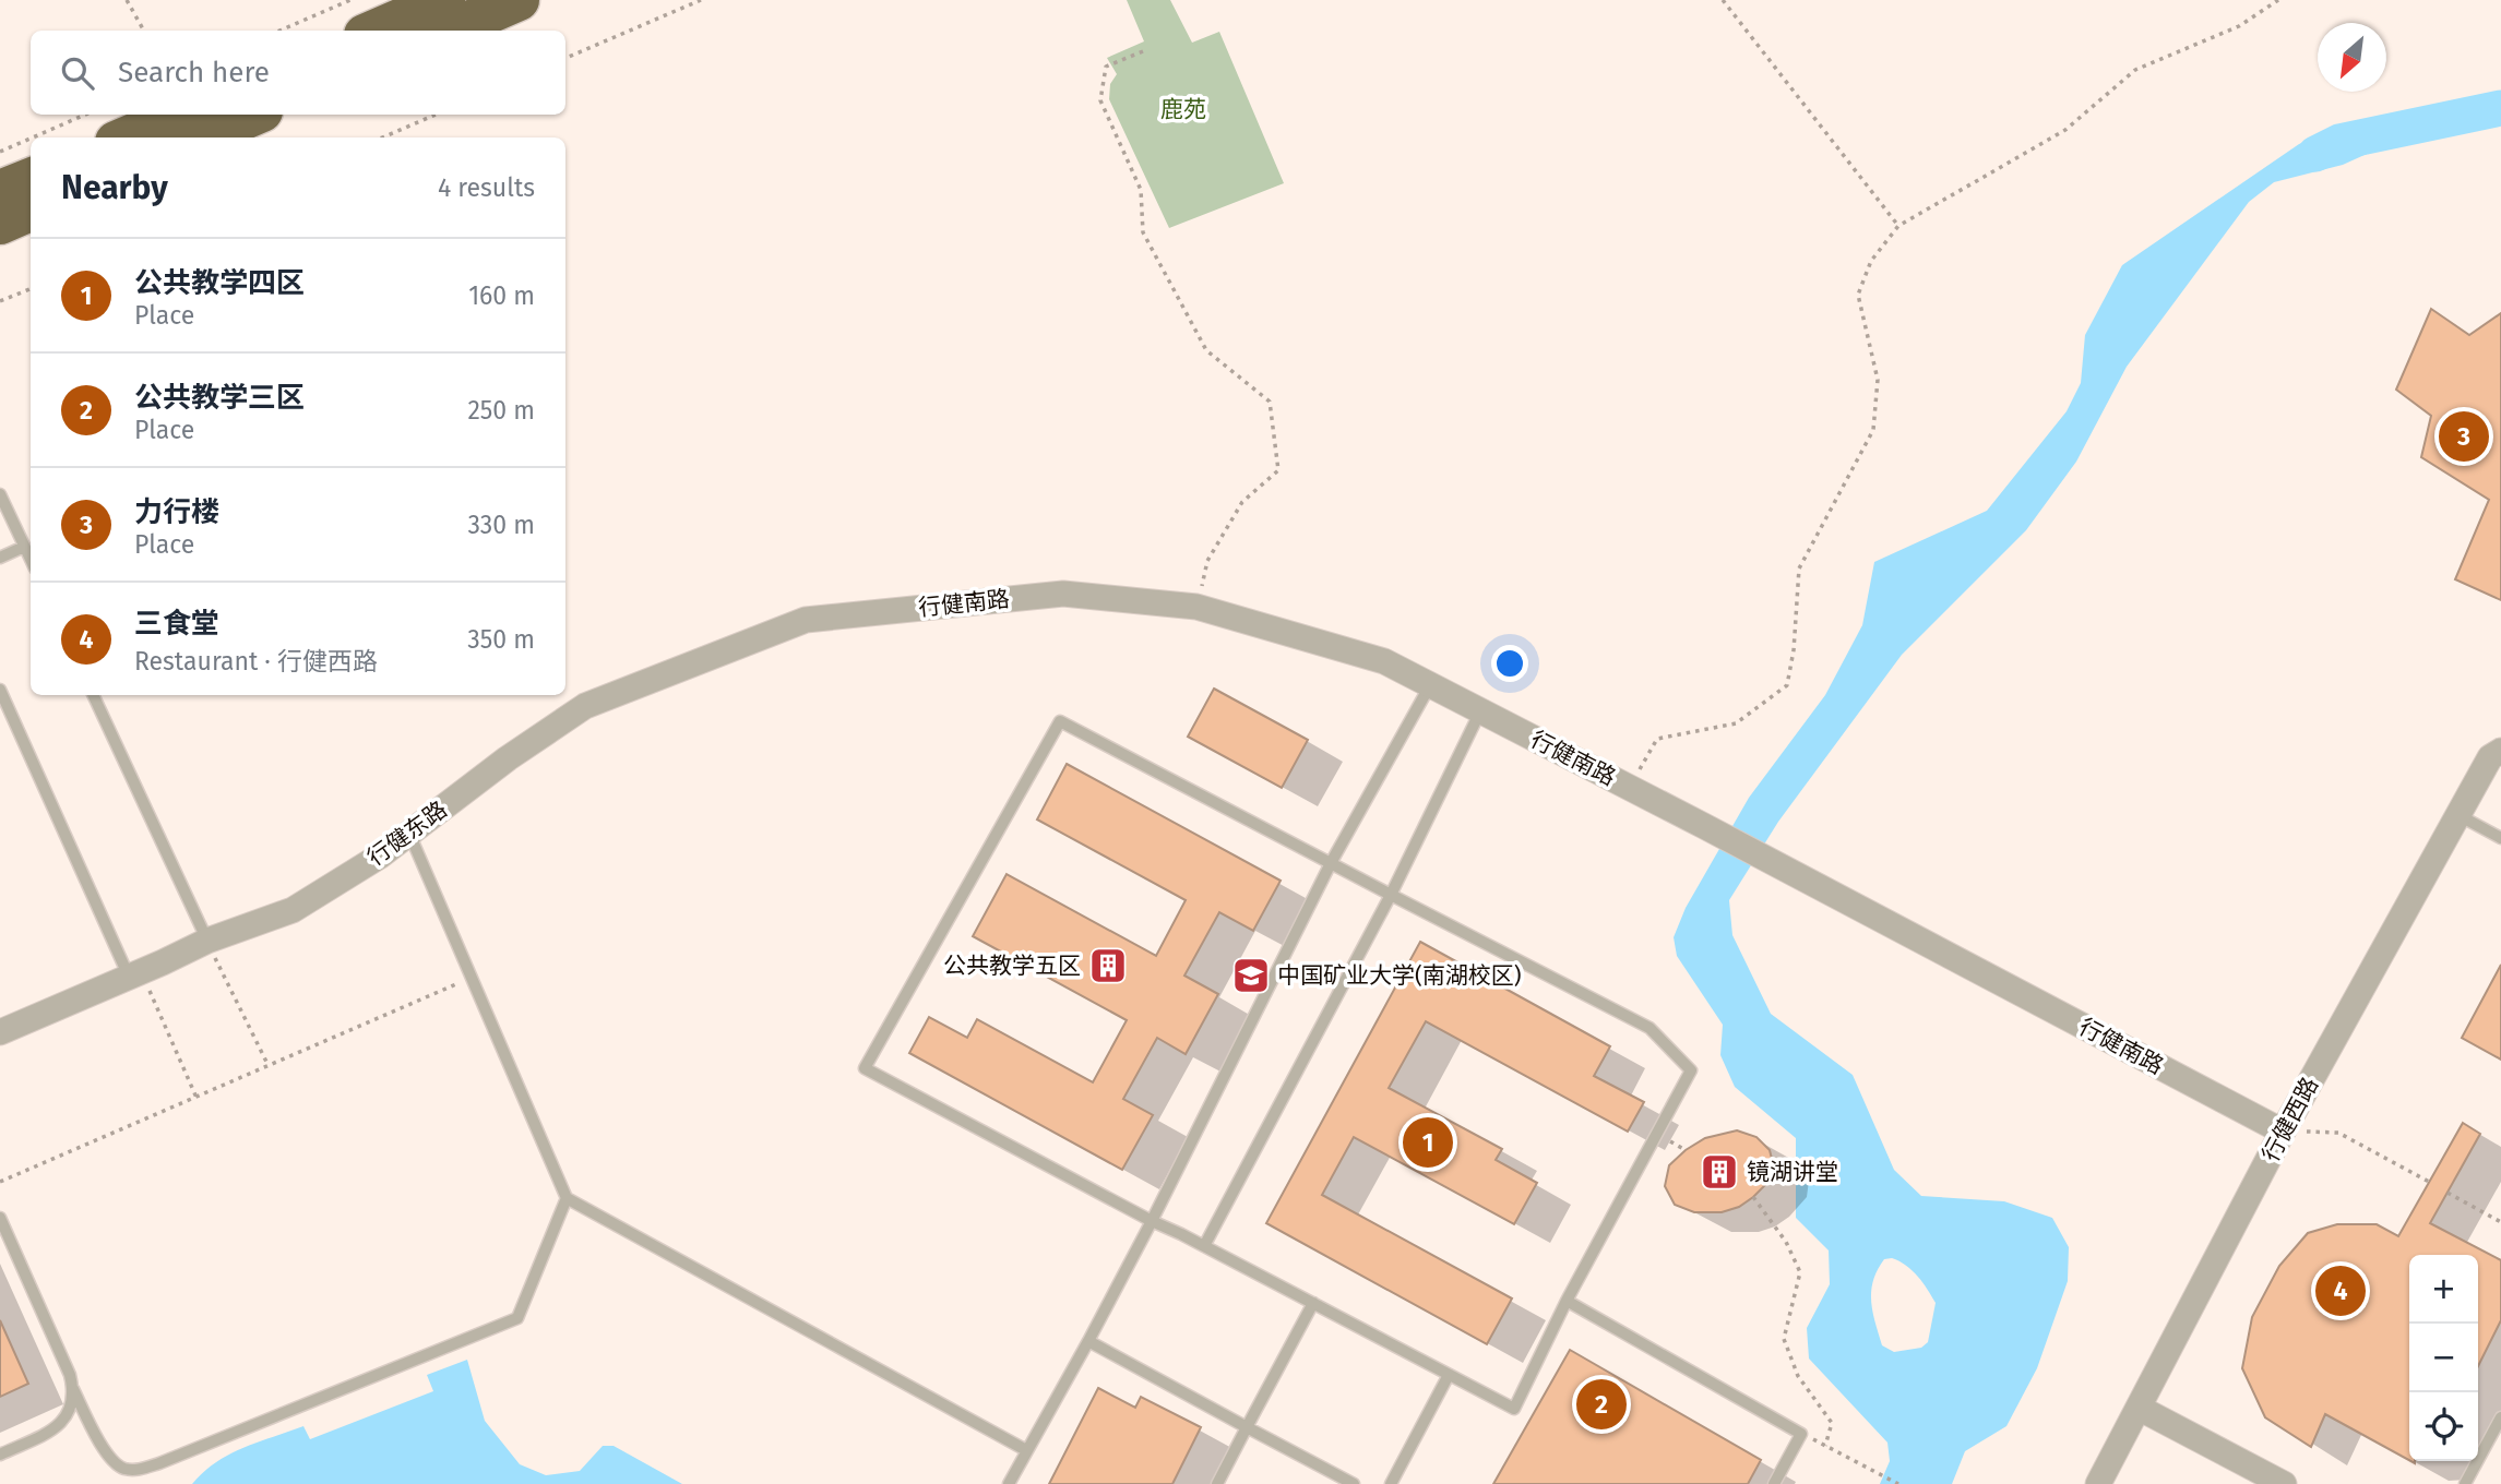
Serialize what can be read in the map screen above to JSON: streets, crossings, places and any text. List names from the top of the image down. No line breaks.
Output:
{"streets":{"street":["行健南路","行健东路","行健西路"]},"crossings":[["行健南路","行健东路"],["行健南路","行健西路"]],"parks":["鹿苑"],"places":{"building":["公共教学五区","镜湖讲堂"],"school or university":["中国矿业大学(南湖校区)"]},"north":"bottom left","page":{"search":"Search here","heading":["Nearby","4 results"],"list":[{"mark":"1","name":"公共教学四区","note":"Place","value":"160 m"},{"mark":"2","name":"公共教学三区","note":"Place","value":"250 m"},{"mark":"3","name":"力行楼","note":"Place","value":"330 m"},{"mark":"4","name":"三食堂","note":"Restaurant · 行健西路","value":"350 m"}],"pins":["3","1","4","2"],"map_buttons":["+","−"]}}
